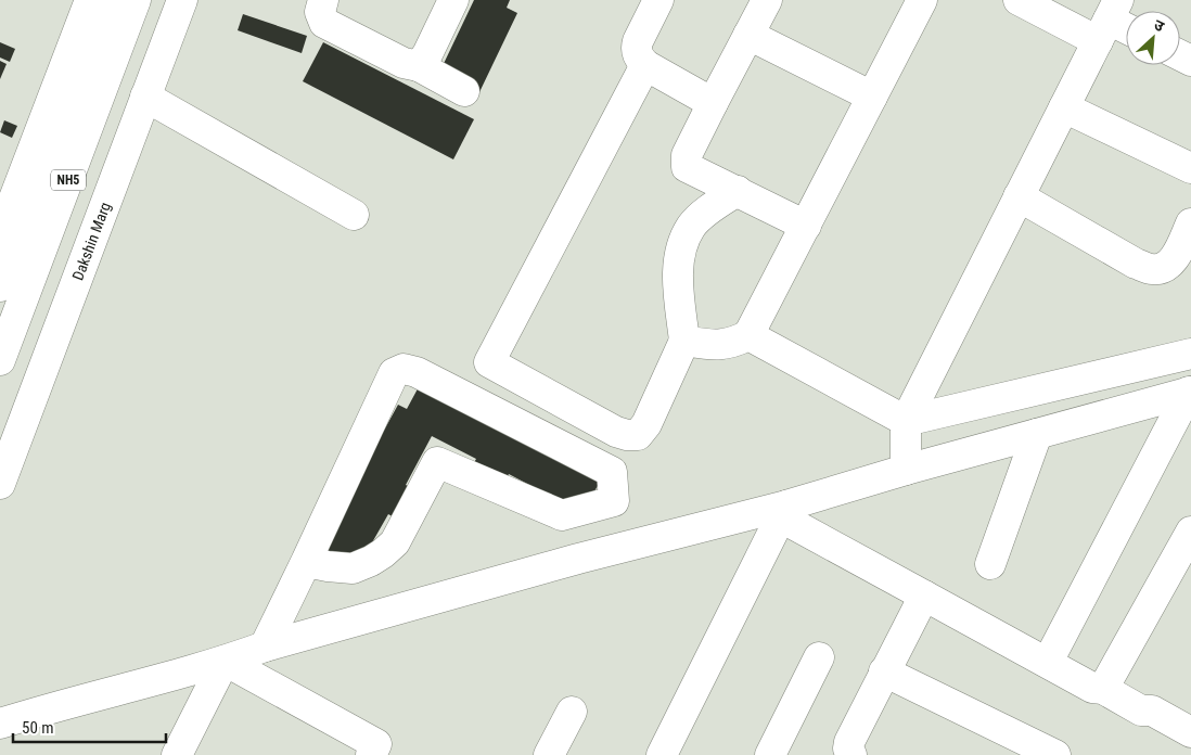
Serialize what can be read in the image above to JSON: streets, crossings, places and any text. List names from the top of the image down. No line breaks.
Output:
{"streets":{"main road":["NH5","Dakshin Marg"]},"scale_bar":"50 m","north":"top right"}
